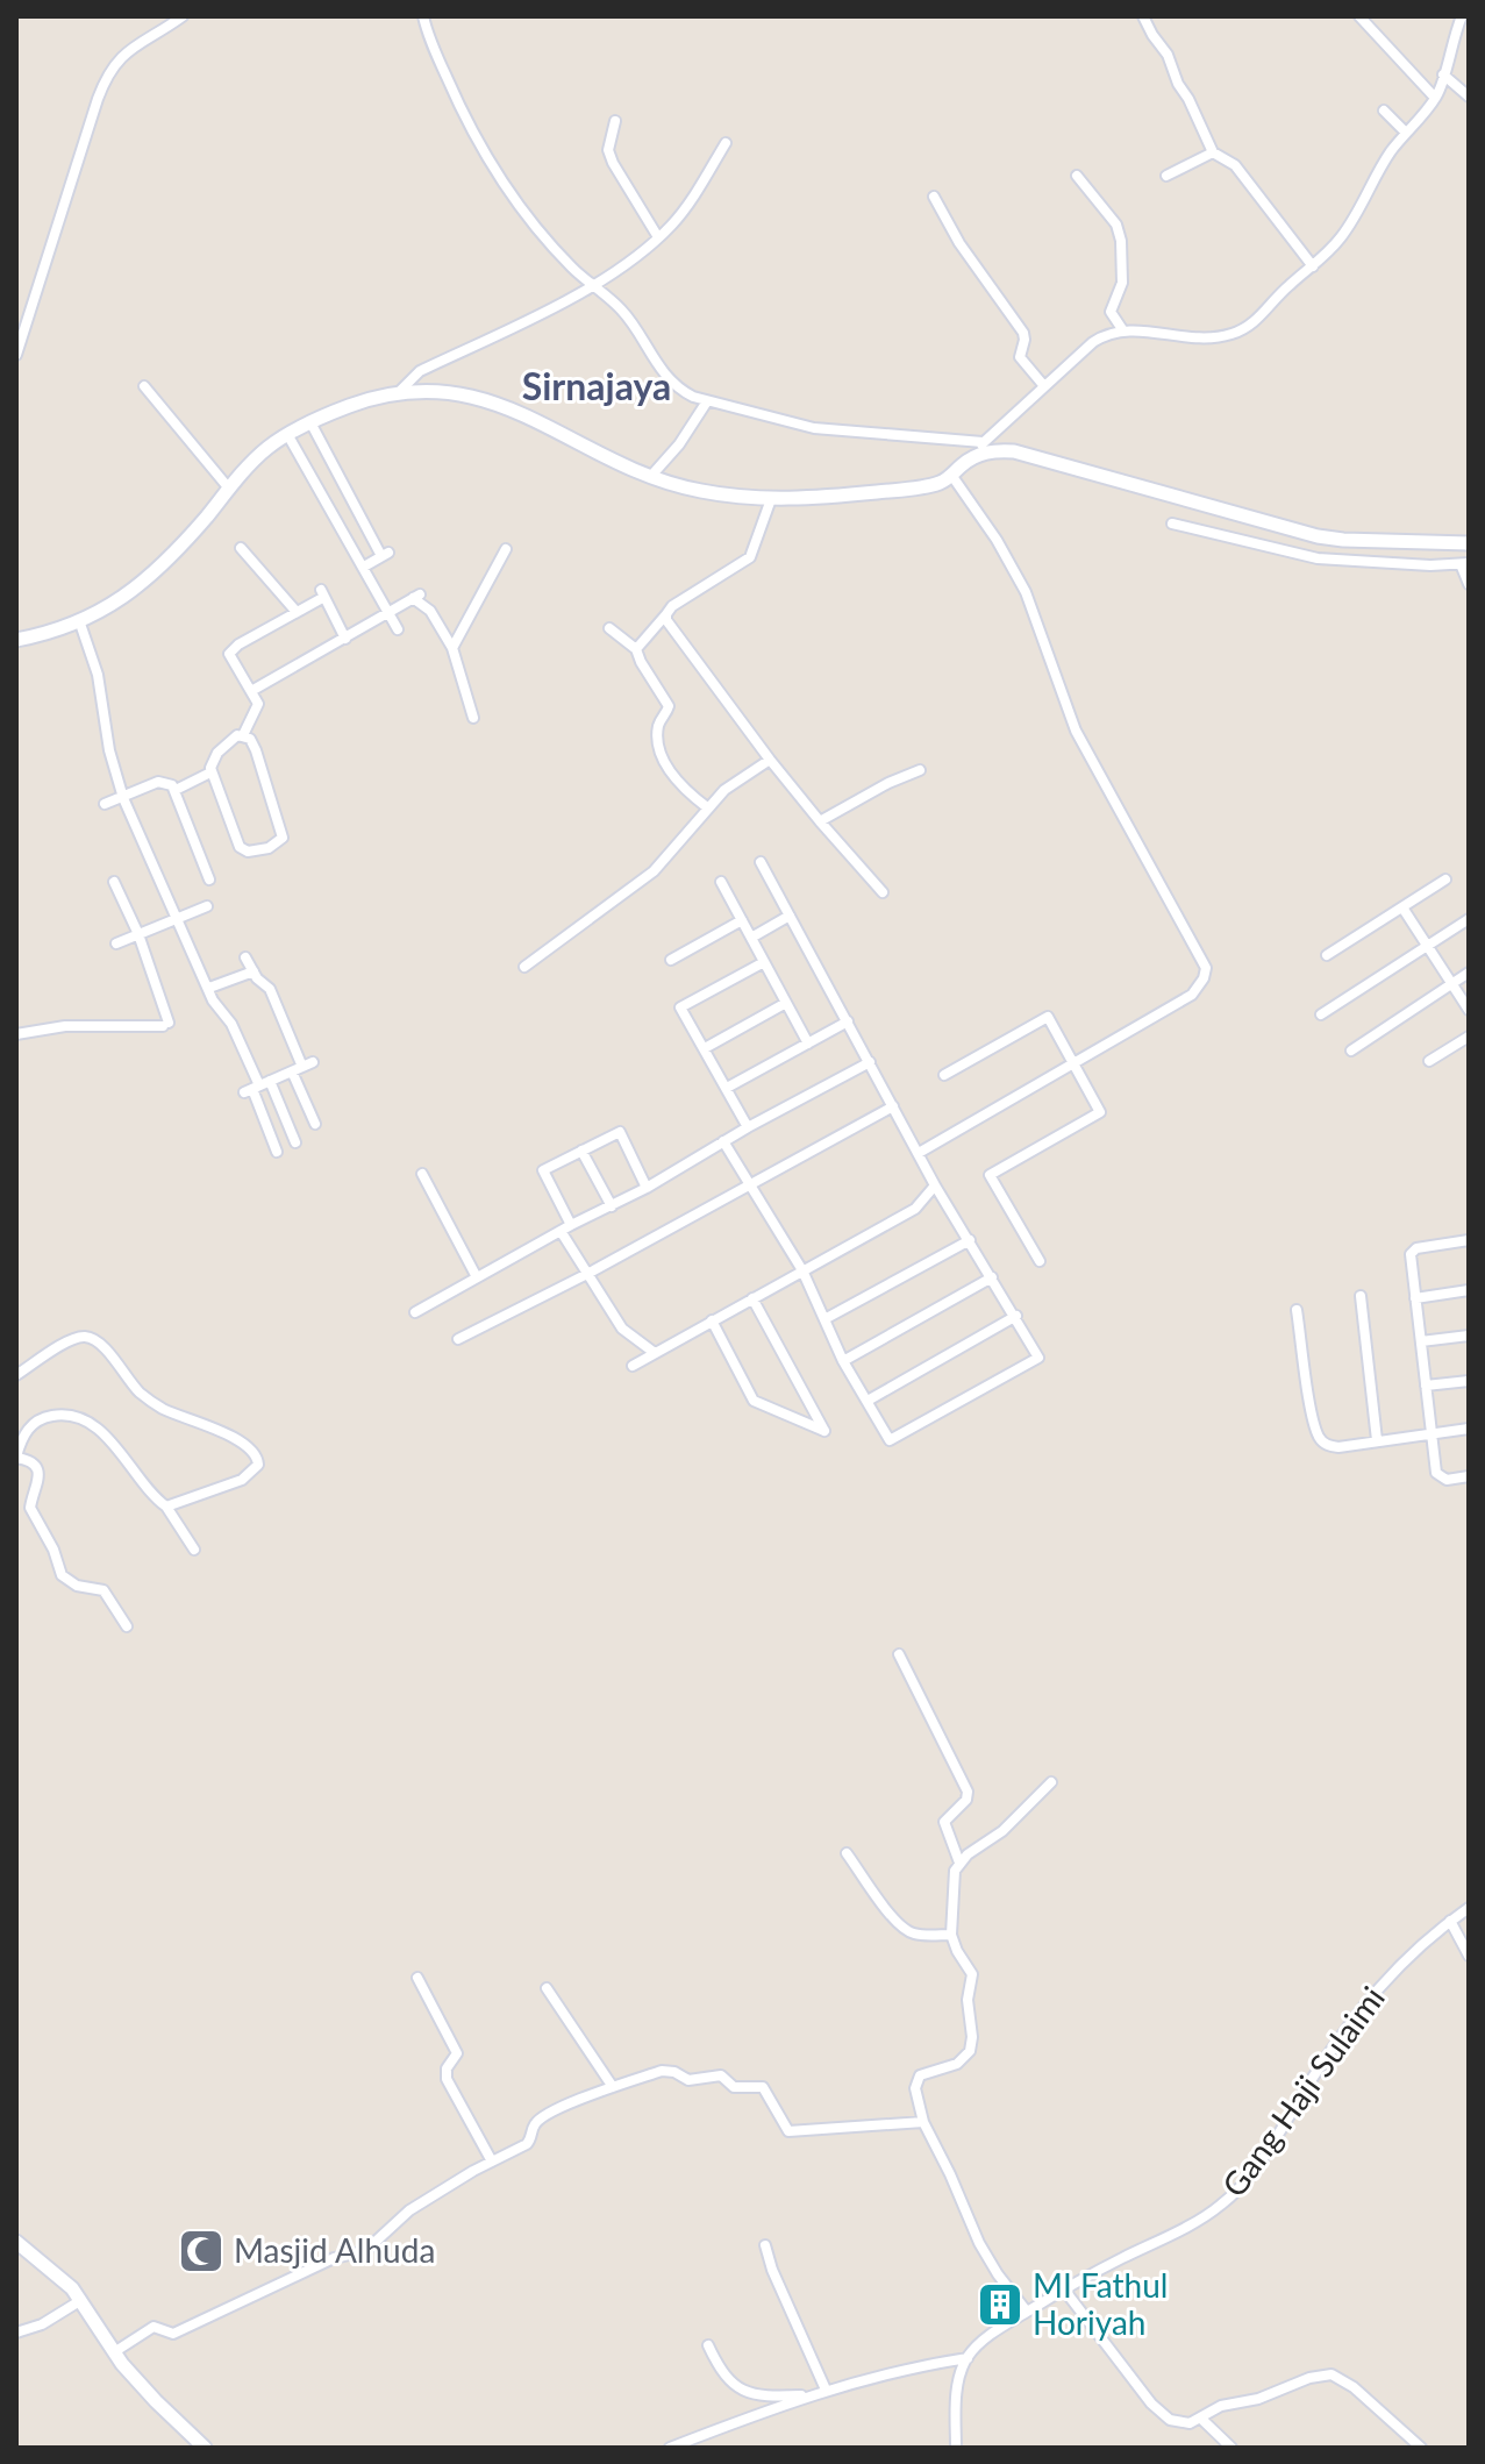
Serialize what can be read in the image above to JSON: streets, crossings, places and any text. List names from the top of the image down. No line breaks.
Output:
{"streets":{"street":["Gang Haji Sulaimi"]},"districts":["Sirnajaya"],"places":{"mosque":["Masjid Alhuda"],"building":["MI Fathul Horiyah"]}}
